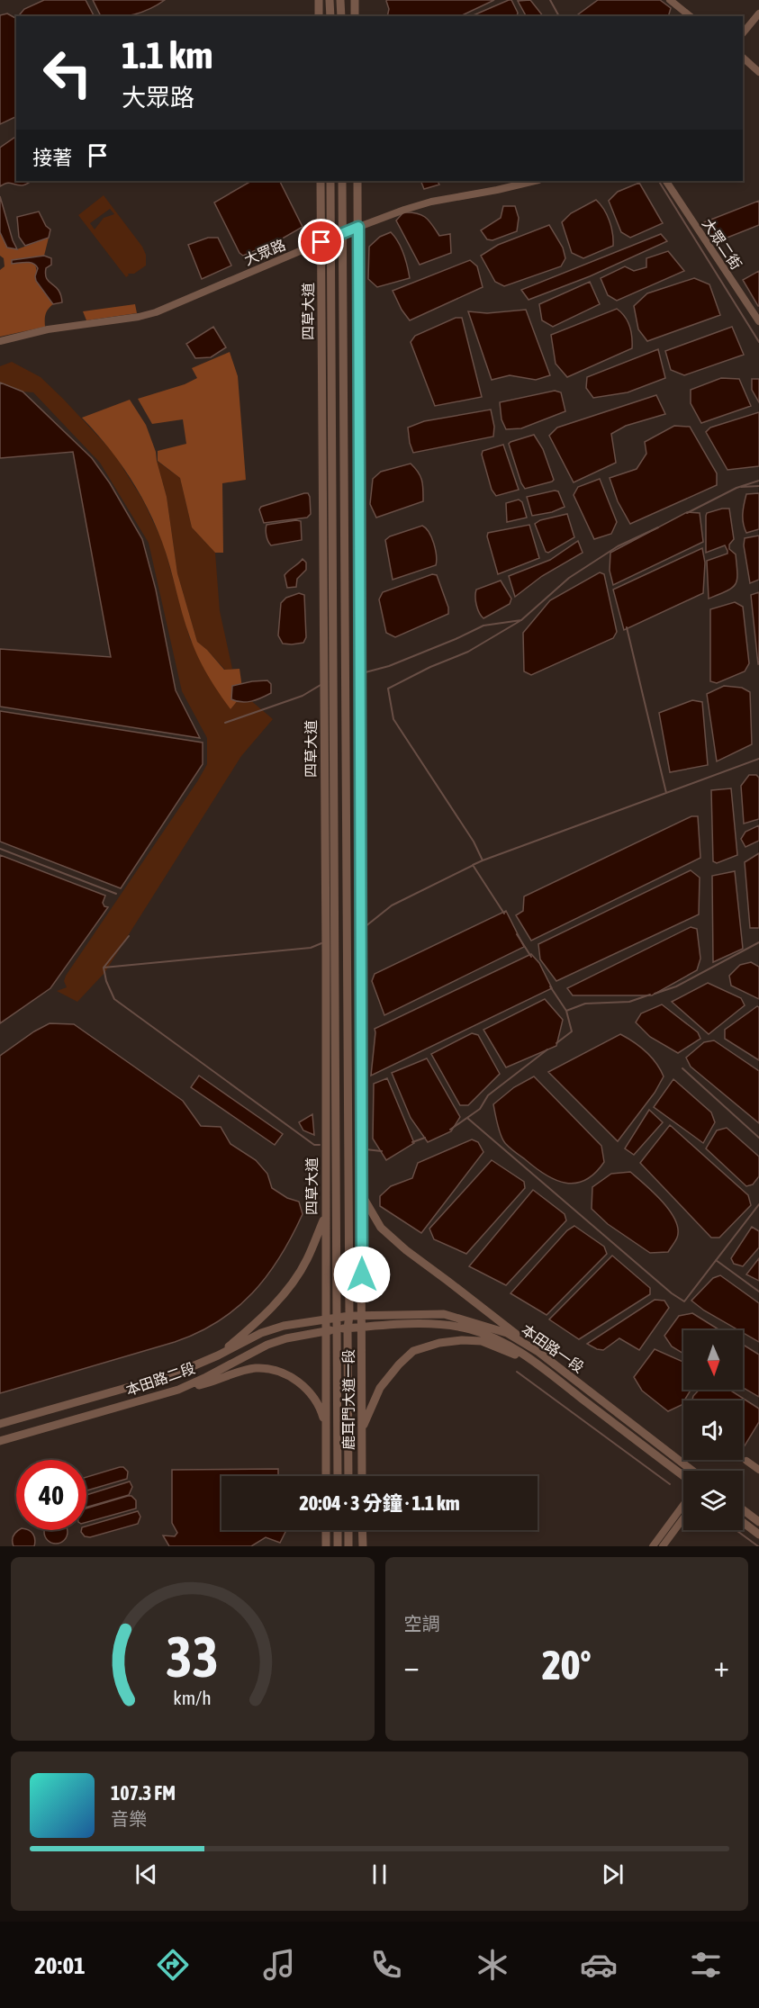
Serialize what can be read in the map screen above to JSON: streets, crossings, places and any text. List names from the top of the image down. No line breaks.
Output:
{"streets":{"street":["大眾二街","大眾路","四草大道","本田路一段","本田路二段","鹿耳門大道一段"]},"crossings":[["大眾路","四草大道"],["四草大道","本田路一段"],["四草大道","本田路二段"],["四草大道","鹿耳門大道一段"],["本田路一段","本田路二段"],["本田路一段","鹿耳門大道一段"],["本田路二段","鹿耳門大道一段"]],"north":"bottom","page":{"turn":["1.1 km","大眾路"],"then":"接著","limit":"40","trip":"20:04 · 3 分鐘 · 1.1 km","tile":"空調","heat":["−","20°","+"],"song":["107.3 FM","音樂"],"tabs":"20:01","gauge":["33","km/h"]}}
